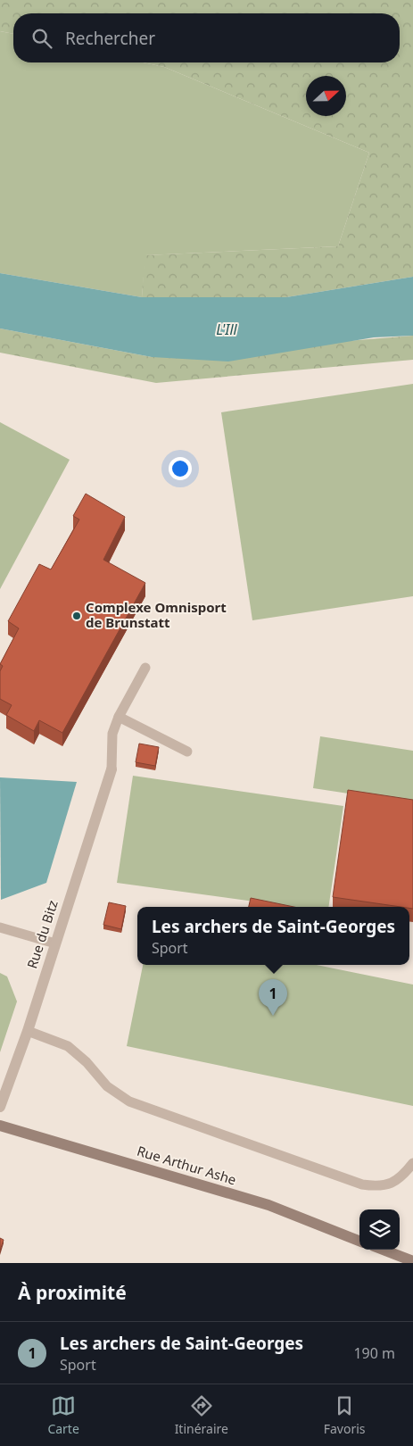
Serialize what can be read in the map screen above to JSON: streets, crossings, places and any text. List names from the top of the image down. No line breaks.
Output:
{"streets":{"main road":["Rue Arthur Ashe"],"street":["Rue du Bitz"]},"water":["L'Ill"],"places":["Complexe Omnisport de Brunstatt"],"north":"right","page":{"search":"Rechercher","popup":["Les archers de Saint-Georges","Sport"],"pins":"1","heading":"À proximité","list":[{"mark":"1","name":"Les archers de Saint-Georges","note":"Sport","value":"190 m"}],"nav":["Carte","Itinéraire","Favoris"]}}
